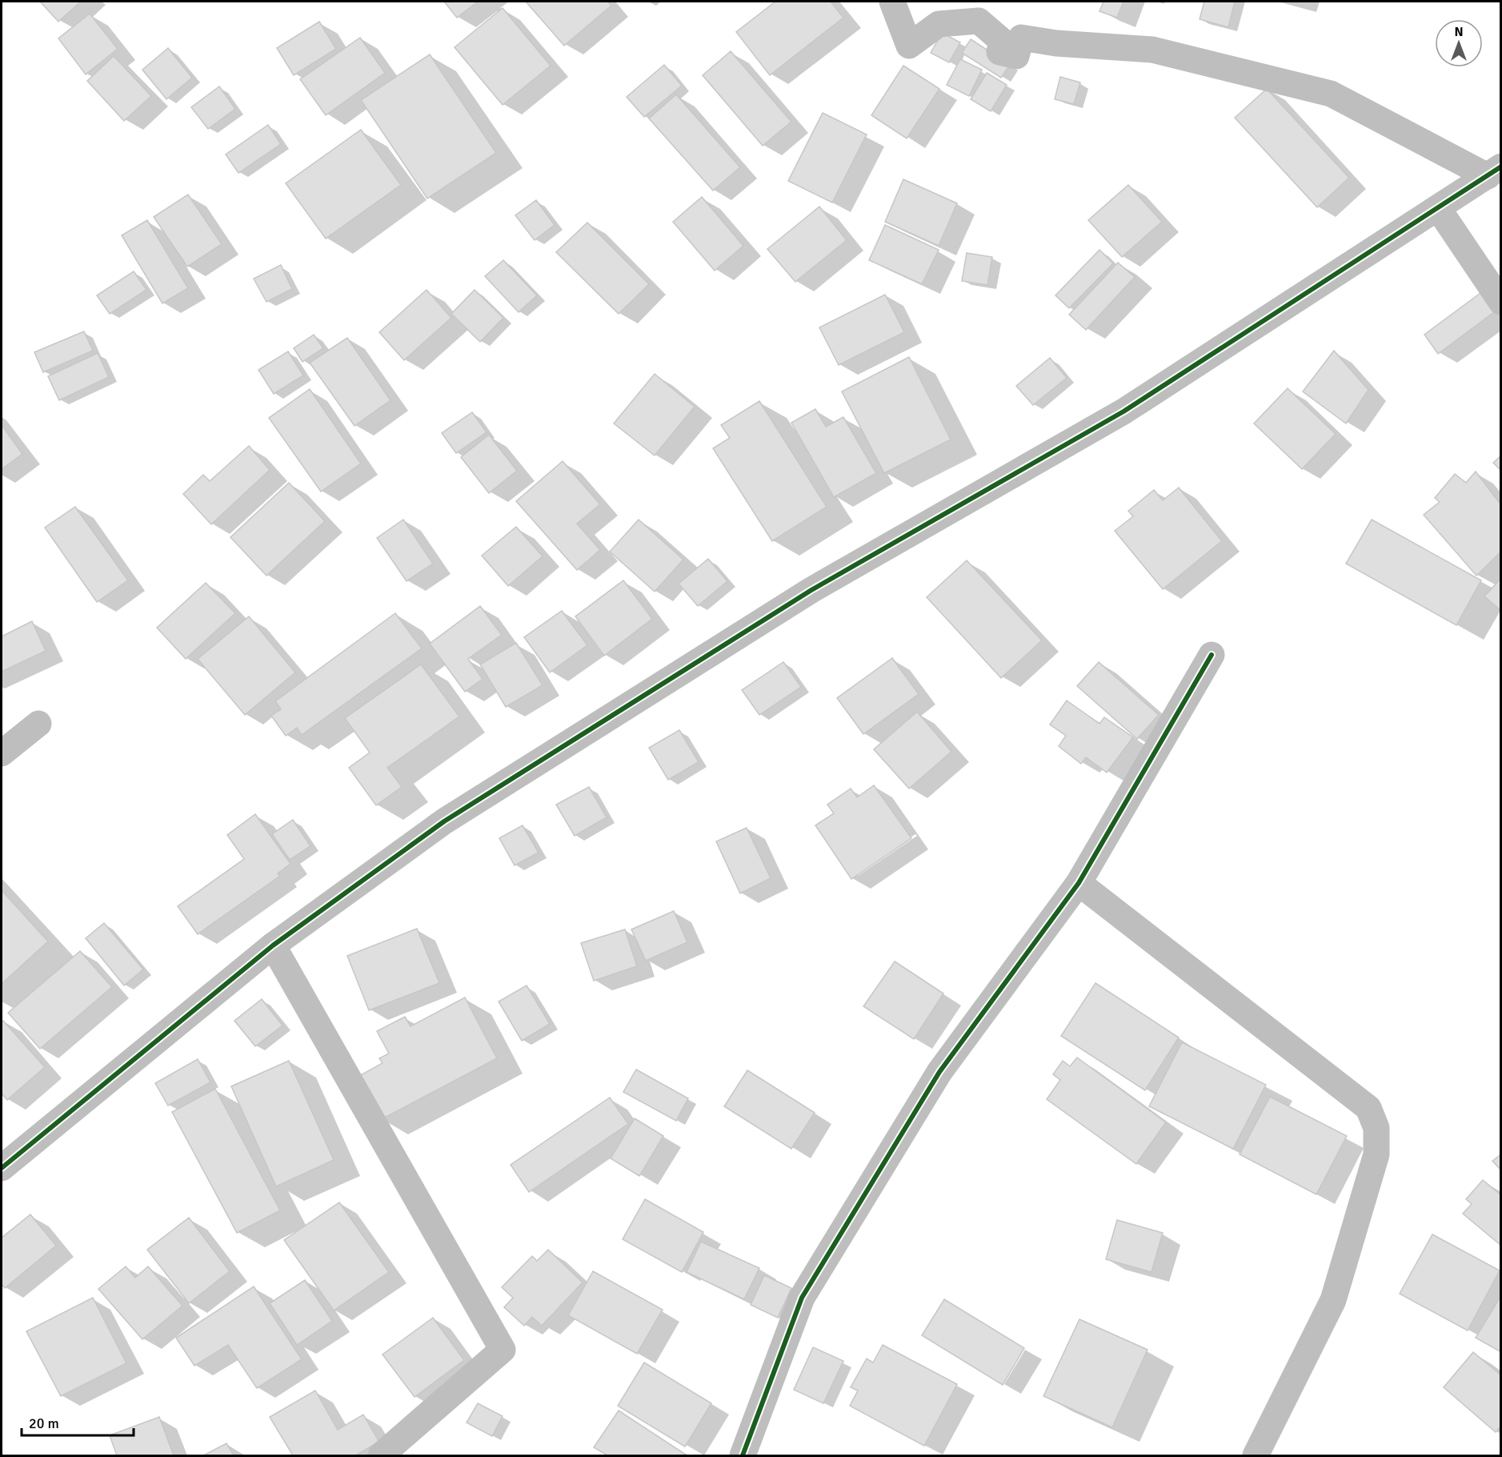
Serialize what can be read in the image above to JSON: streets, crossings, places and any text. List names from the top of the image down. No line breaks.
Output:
{"scale_bar":"20 m","north":"top"}
